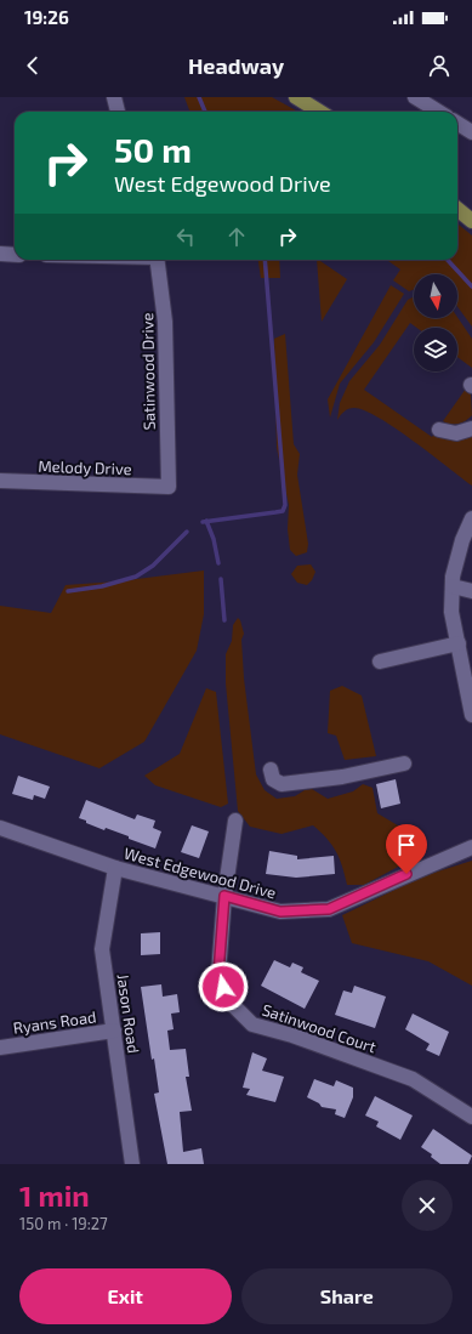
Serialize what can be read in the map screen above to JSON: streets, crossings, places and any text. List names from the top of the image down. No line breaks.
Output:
{"streets":{"street":["Satinwood Drive","Melody Drive","West Edgewood Drive","Jason Road","Ryans Road","Satinwood Court"]},"crossings":[["Satinwood Drive","Melody Drive"],["West Edgewood Drive","Jason Road"],["West Edgewood Drive","Satinwood Court"],["Jason Road","Ryans Road"]],"north":"bottom","page":{"status":"19:26","header":"Headway","turn":["50 m","West Edgewood Drive"],"heading":["1 min","150 m · 19:27"],"buttons":["Exit","Share"]}}
